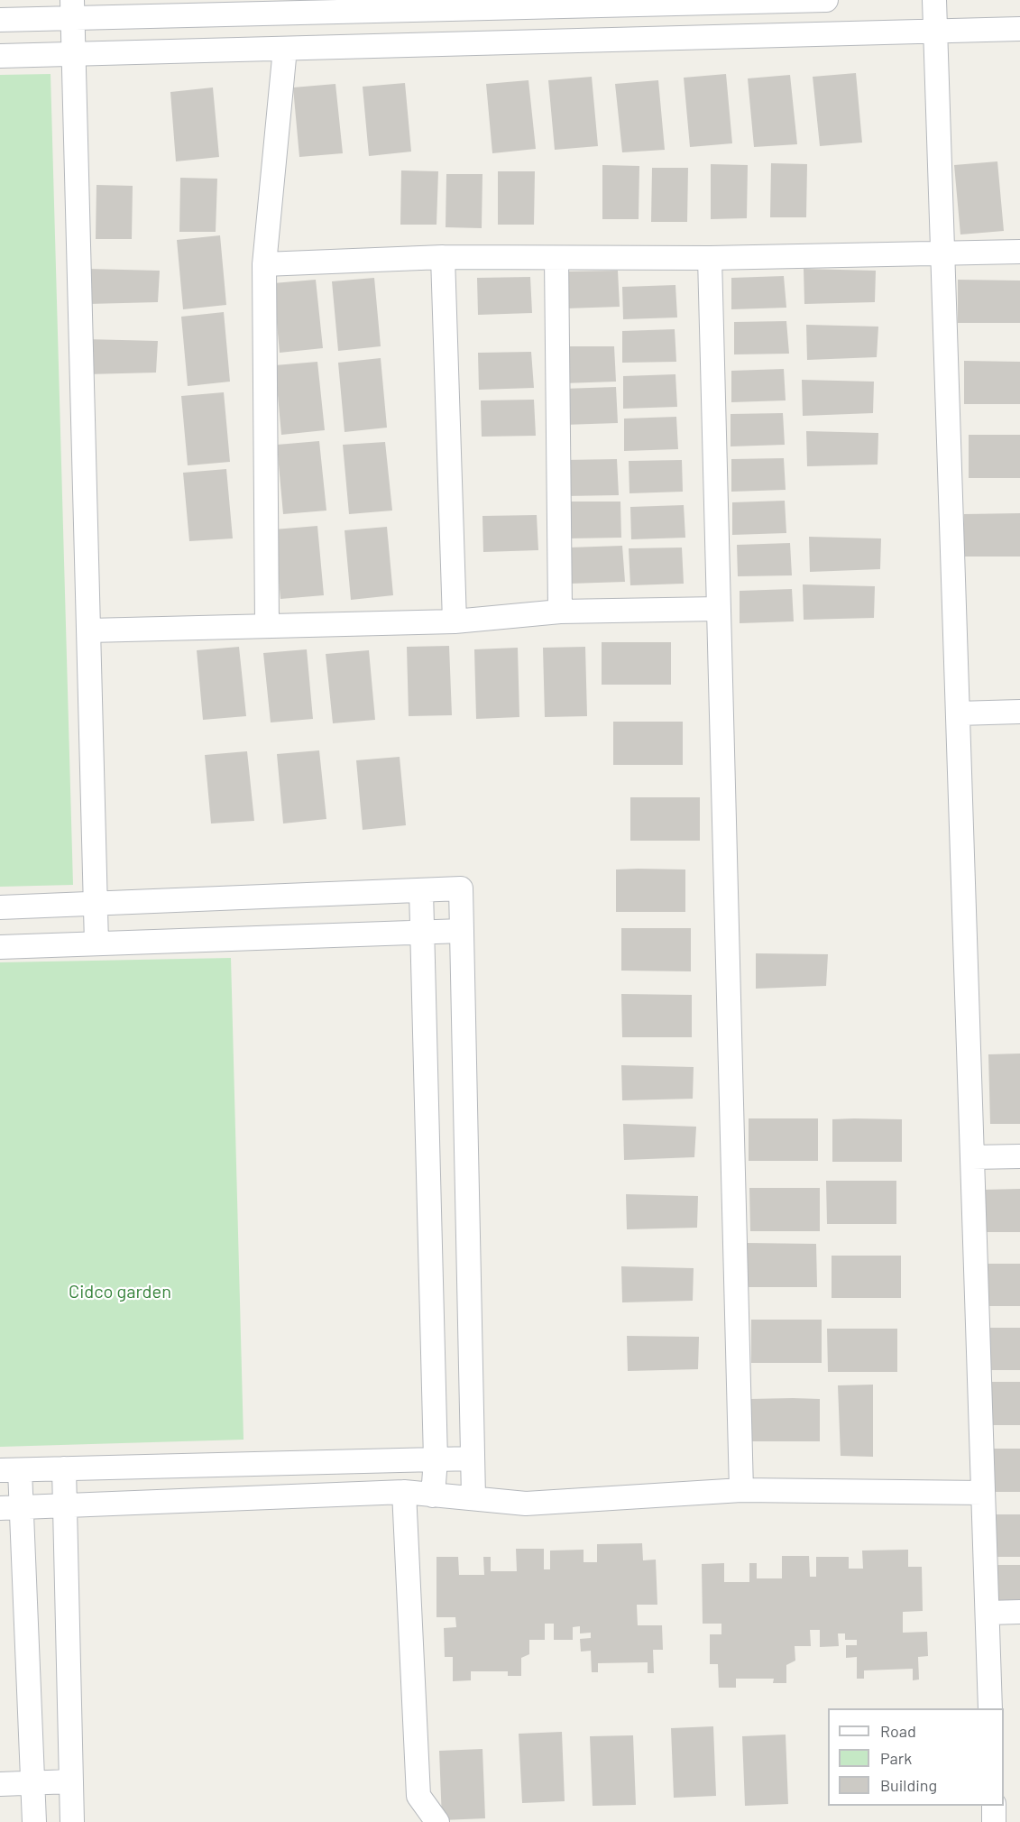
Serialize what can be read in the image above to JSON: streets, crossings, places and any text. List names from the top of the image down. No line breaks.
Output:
{"parks":["Cidco garden"],"legend":["Road","Park","Building"]}
